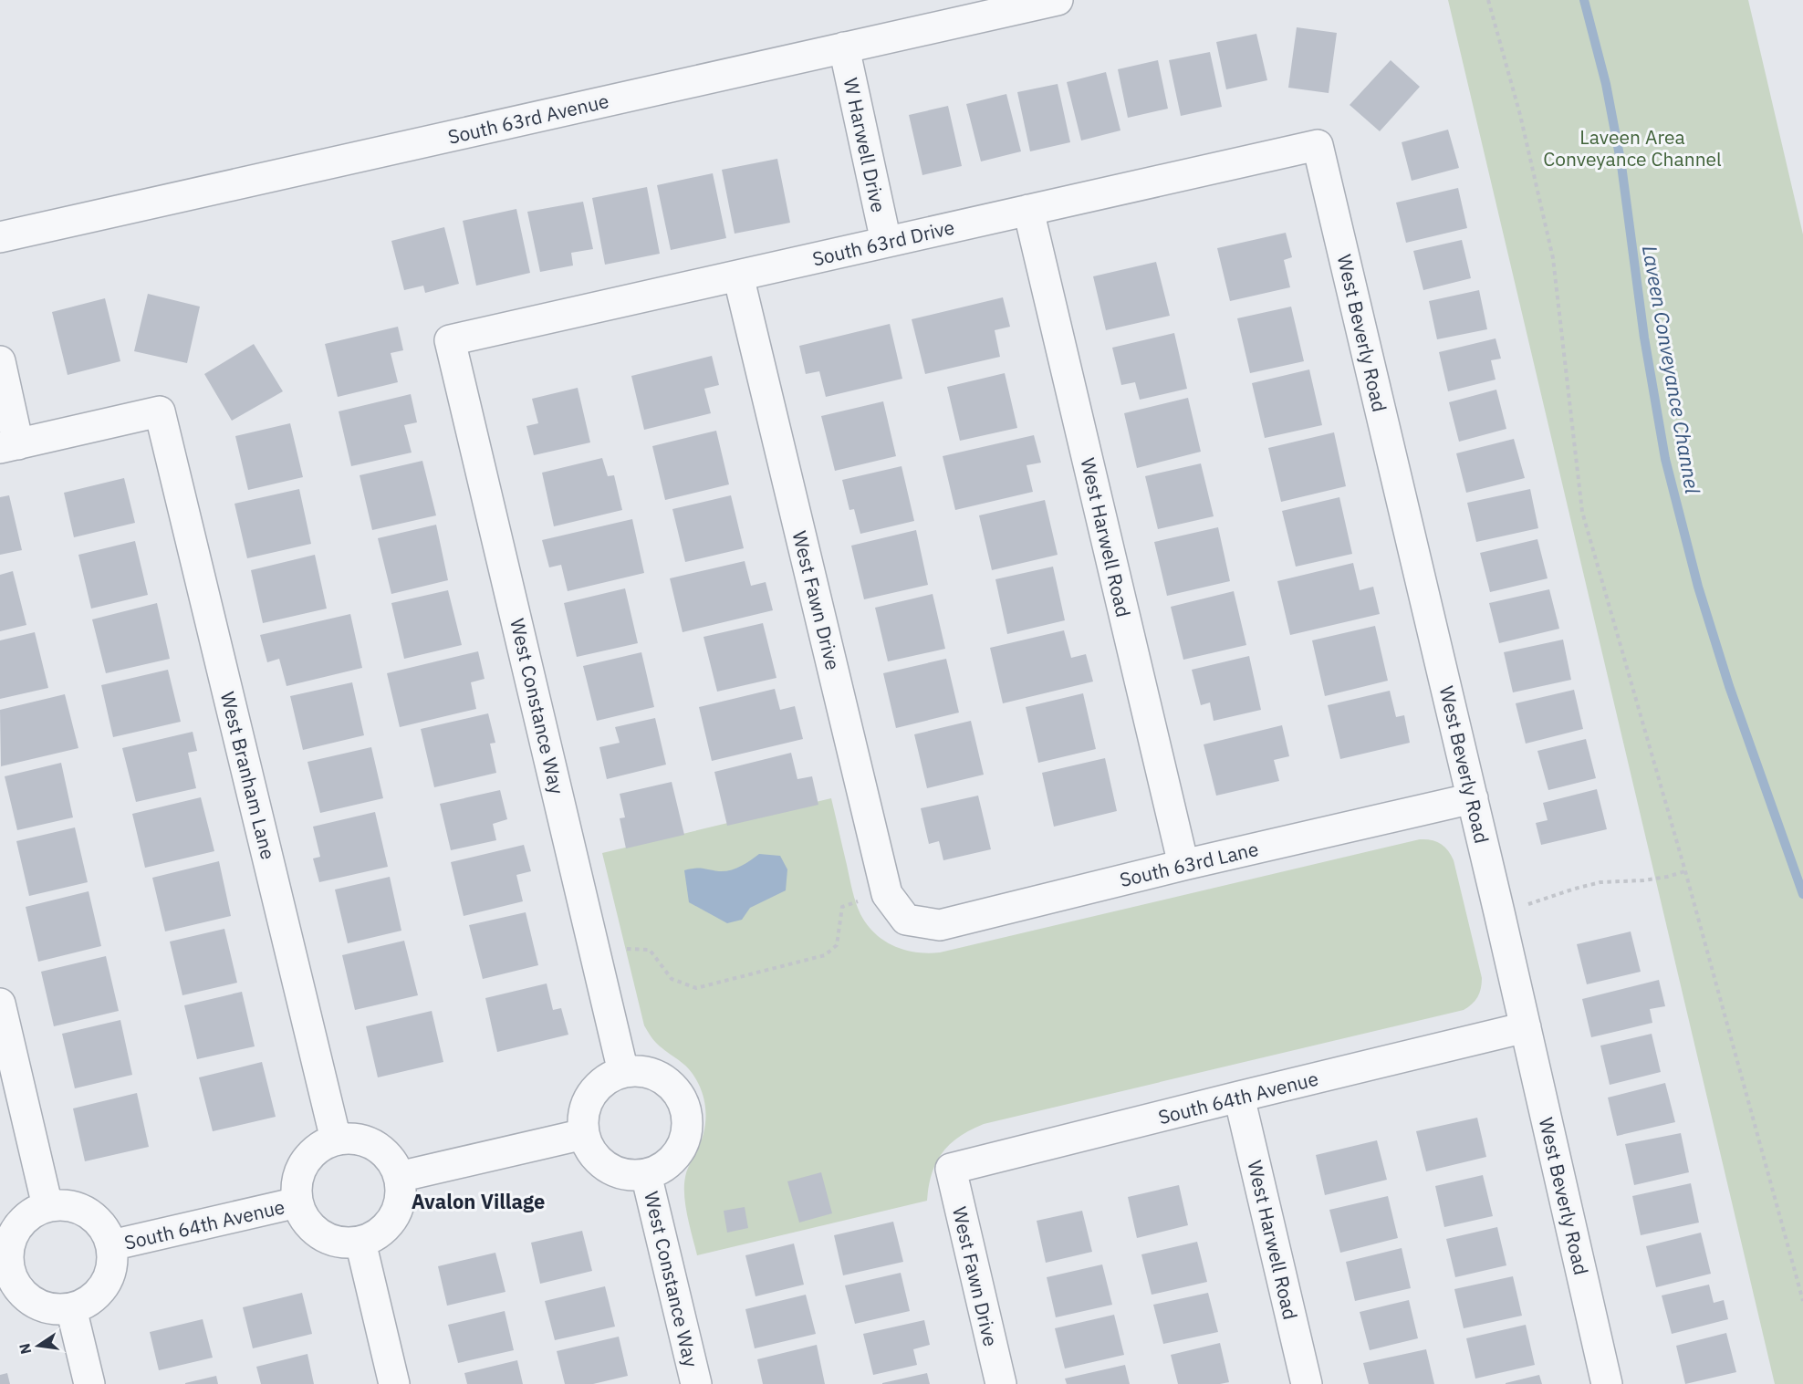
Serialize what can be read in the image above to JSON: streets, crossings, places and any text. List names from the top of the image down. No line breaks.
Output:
{"streets":{"street":["South 63rd Avenue","W Harwell Drive","South 63rd Drive","West Beverly Road","West Harwell Road","West Fawn Drive","West Constance Way","West Branham Lane","South 63rd Lane","South 64th Avenue"]},"crossings":[["South 63rd Avenue","W Harwell Drive"],["W Harwell Drive","South 63rd Drive"],["South 63rd Drive","West Beverly Road"],["South 63rd Drive","West Harwell Road"],["South 63rd Drive","West Fawn Drive"],["South 63rd Drive","West Constance Way"],["West Beverly Road","South 63rd Lane"],["West Beverly Road","South 64th Avenue"],["West Harwell Road","South 63rd Lane"],["West Harwell Road","South 64th Avenue"],["West Fawn Drive","South 63rd Lane"],["West Fawn Drive","South 64th Avenue"],["West Branham Lane","South 64th Avenue"]],"districts":["Avalon Village"],"water":["Laveen Conveyance Channel"],"parks":["Laveen Area Conveyance Channel"],"north":"left"}
